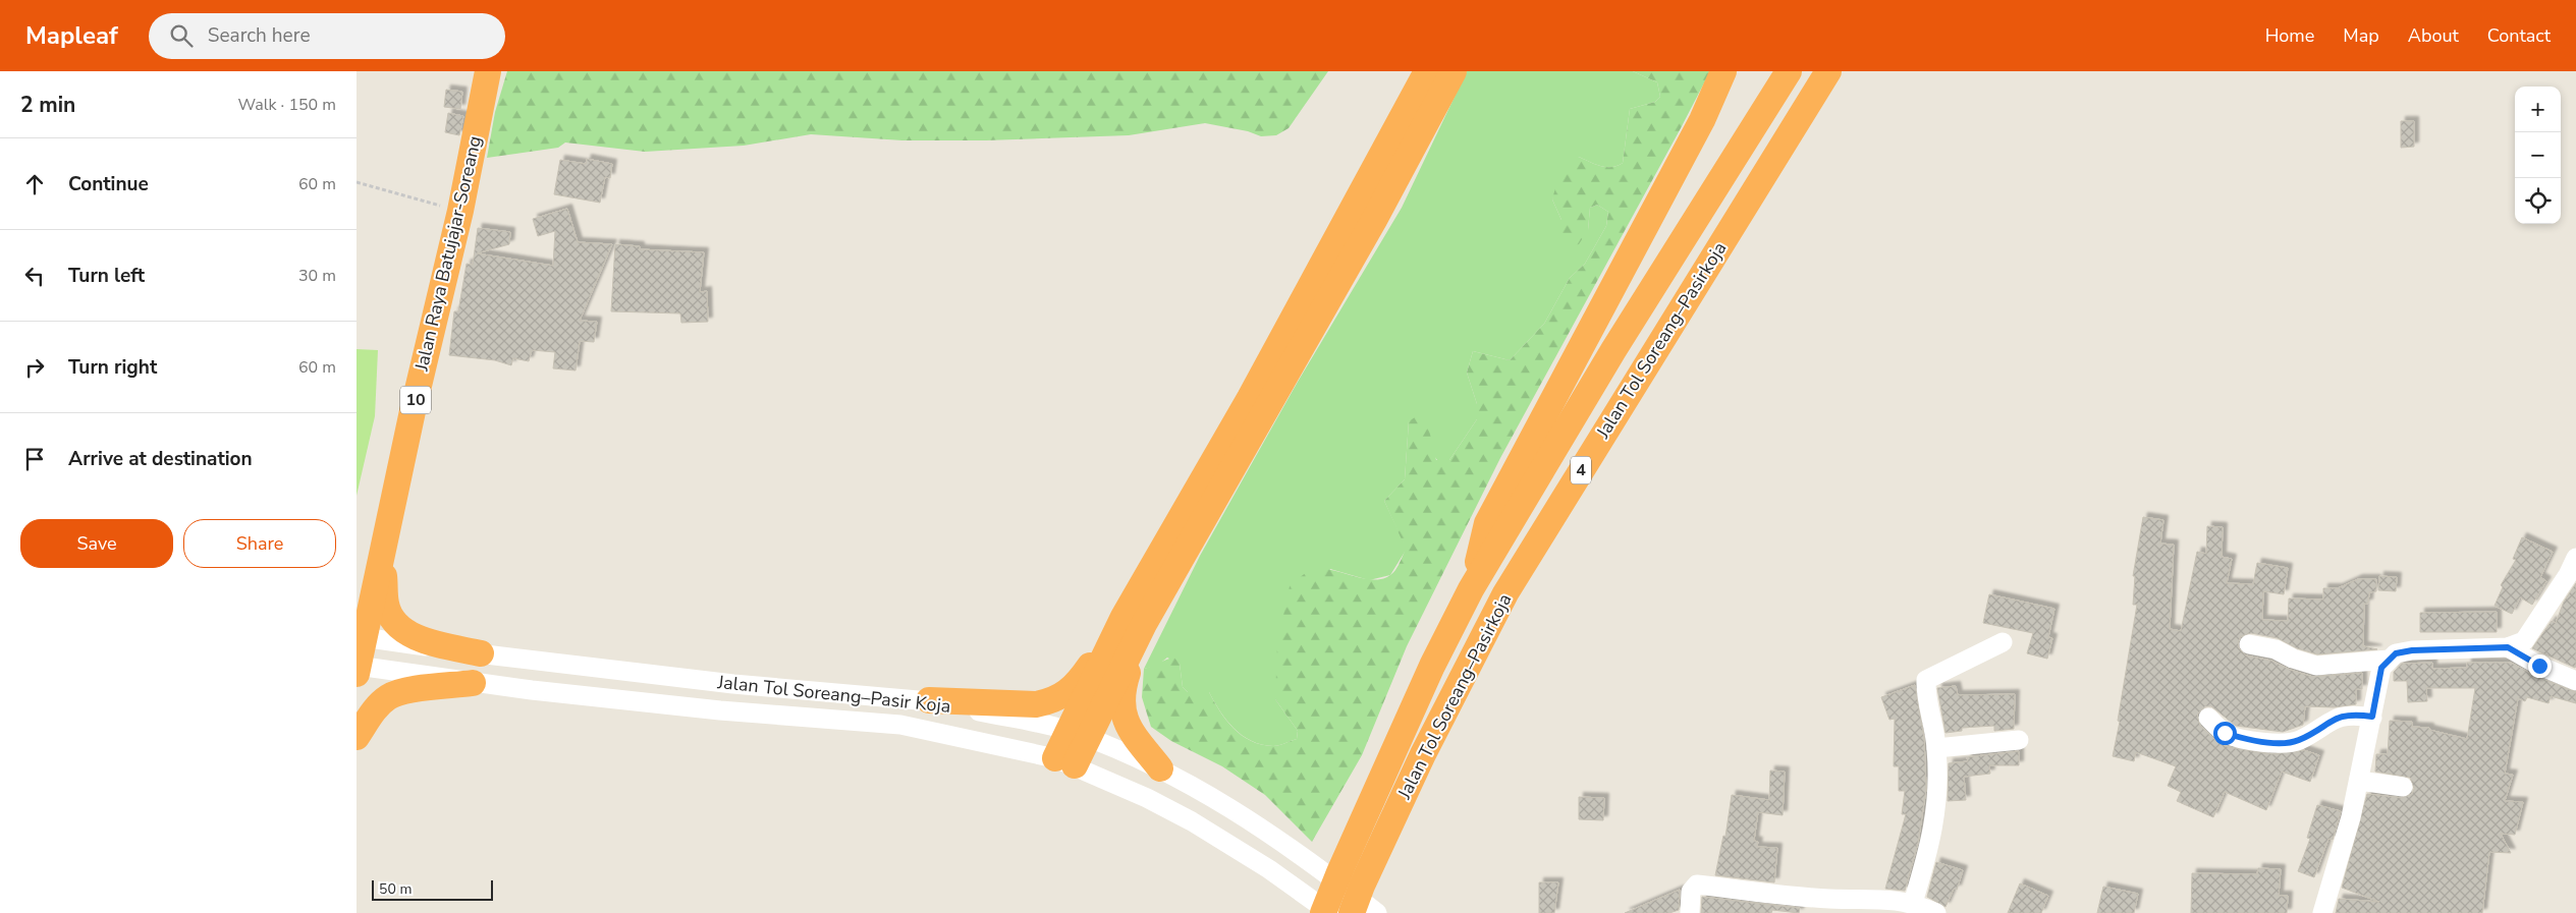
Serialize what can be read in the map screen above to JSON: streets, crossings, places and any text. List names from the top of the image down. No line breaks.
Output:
{"streets":{"highway":["Jalan Raya Batujajar-Soreang","Jalan Tol Soreang–Pasirkoja","10","4"],"street":["Jalan Tol Soreang–Pasir Koja"]},"crossings":[["Jalan Raya Batujajar-Soreang","Jalan Tol Soreang–Pasir Koja"]],"scale_bar":"50 m","page":{"header":"Mapleaf","search":"Search here","nav":["Home","Map","About","Contact"],"heading":["2 min","Walk · 150 m"],"map_buttons":["+","−"],"list":[["Continue","60 m"],["Turn left","30 m"],["Turn right","60 m"],"Arrive at destination"],"buttons":["Save","Share"],"scale":"50 m"}}
